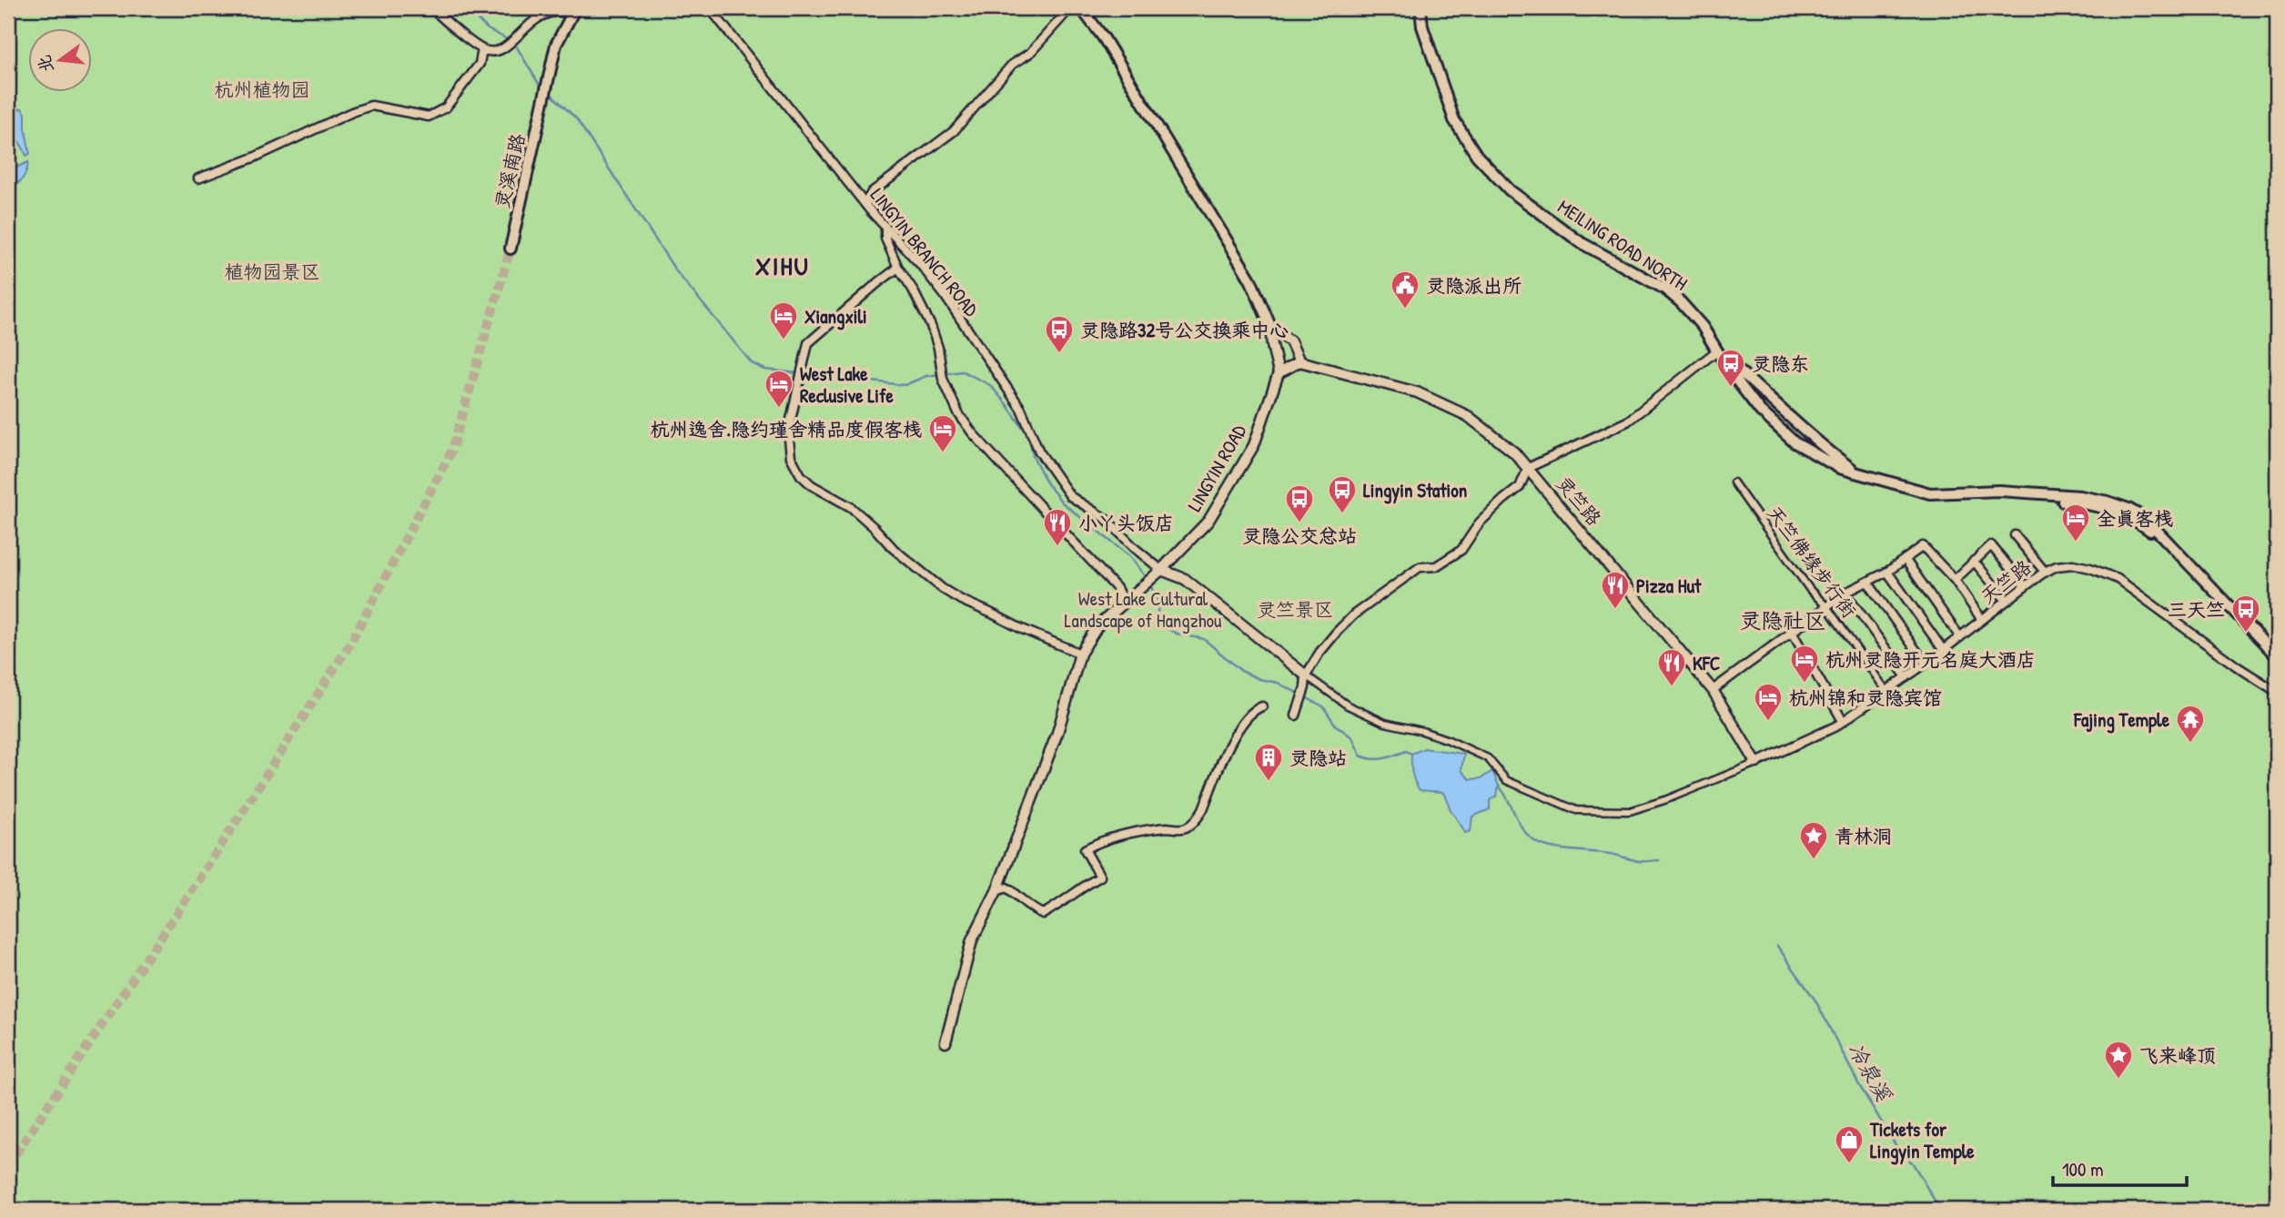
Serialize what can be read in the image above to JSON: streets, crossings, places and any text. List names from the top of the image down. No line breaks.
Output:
{"streets":{"main road":["灵溪南路","MEILING ROAD NORTH"],"street":["LINGYIN BRANCH ROAD","LINGYIN ROAD","灵竺路","天竺佛缘步行街","天竺路"]},"crossings":[["LINGYIN BRANCH ROAD","LINGYIN ROAD"],["灵竺路","天竺路"],["天竺佛缘步行街","天竺路"]],"districts":["XIHU","灵隐社区"],"water":["冷泉溪"],"parks":["杭州植物园","植物园景区","West Lake Cultural Landscape of Hangzhou","灵竺景区"],"places":{"public building":["灵隐派出所"],"hotel":["Xiangxili","West Lake Reclusive Life","杭州逸舍.隐约瑾舍精品度假客栈","全真客栈","杭州灵隐开元名庭大酒店","杭州锦和灵隐宾馆"],"bus stop":["灵隐路32号公交换乘中心","灵隐东","Lingyin Station","灵隐公交总站","三天竺"],"restaurant":["小丫头饭店","Pizza Hut","KFC"],"temple":["Fajing Temple"],"building":["灵隐站"],"place":["青林洞","飞来峰顶"],"shop":["Tickets for Lingyin Temple"]},"scale_bar":"100 m","north":"left"}
